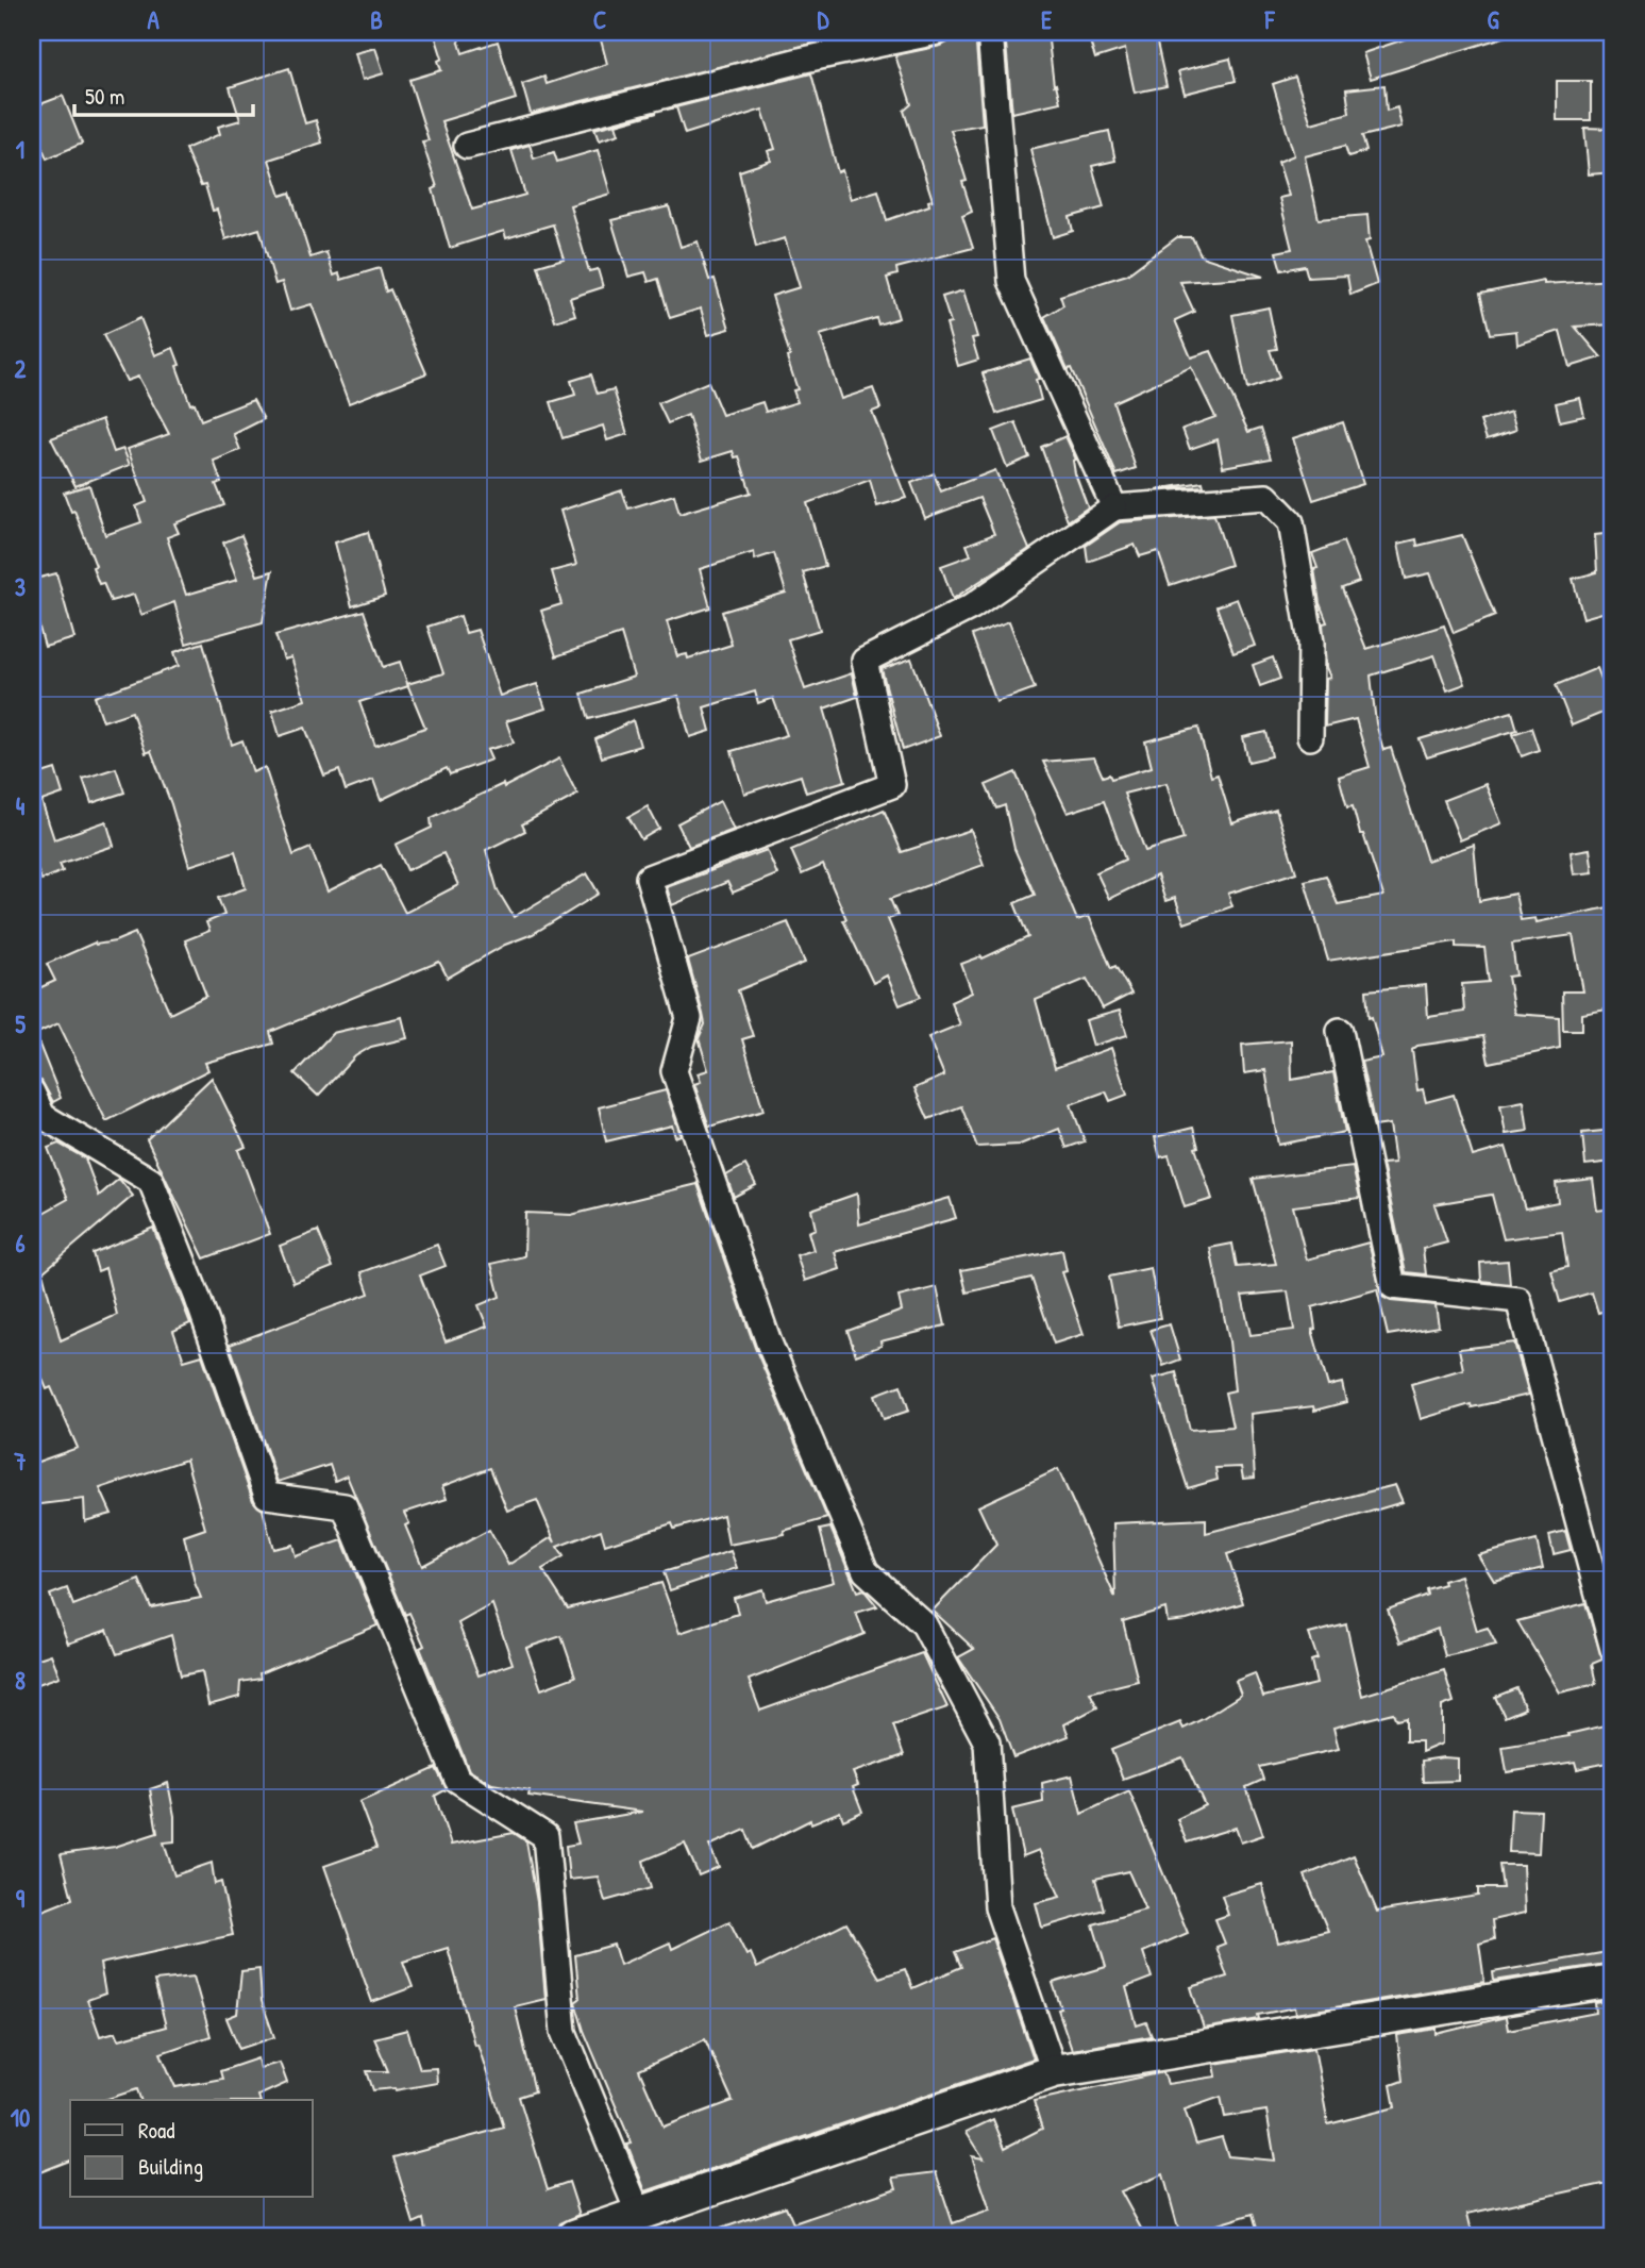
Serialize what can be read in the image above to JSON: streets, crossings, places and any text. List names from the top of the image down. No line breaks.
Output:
{"legend":["Road","Building"],"scale_bar":"50 m","grid":{"columns":["A","B","C","D","E","F","G"],"rows":["1","2","3","4","5","6","7","8","9","10"]}}
